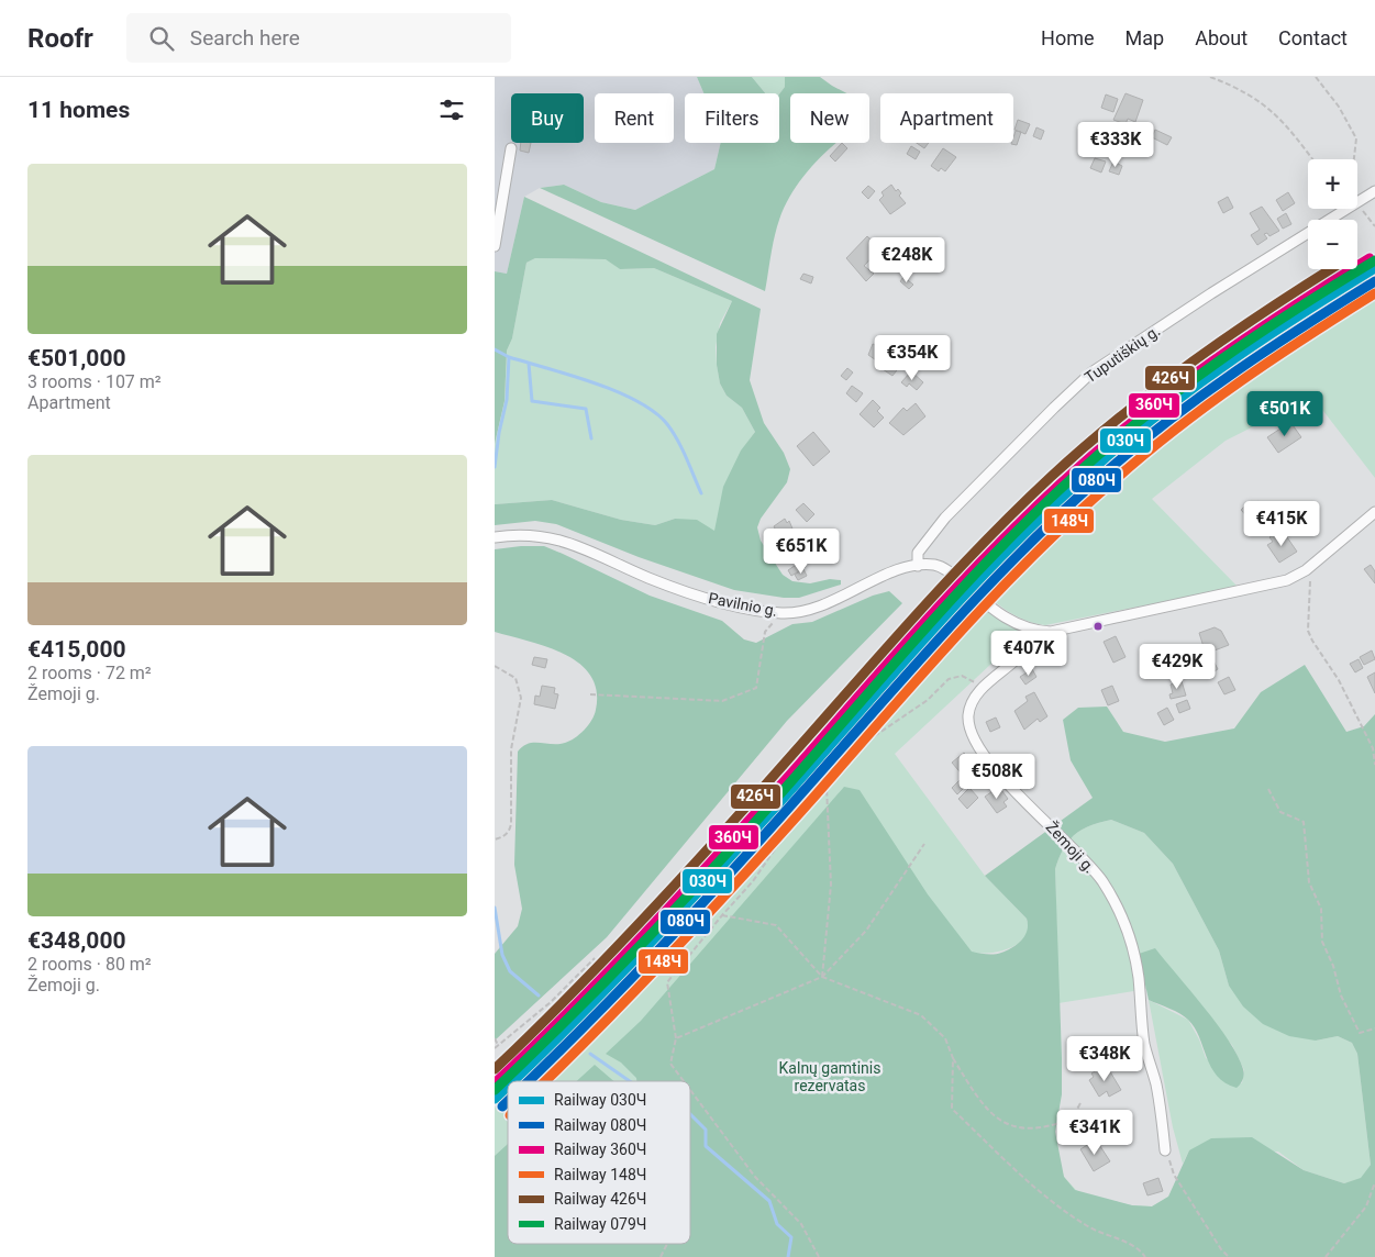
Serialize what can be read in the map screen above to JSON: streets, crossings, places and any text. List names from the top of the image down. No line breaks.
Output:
{"streets":{"street":["Tuputiškių g.","Pavilnio g.","Žemoji g."]},"crossings":[["Tuputiškių g.","Pavilnio g."],["Pavilnio g.","Žemoji g."]],"parks":["Kalnų gamtinis rezervatas"],"lines":["rail line 360Ч","rail line 079Ч","rail line 030Ч","rail line 426Ч","rail line 080Ч","rail line 148Ч"],"legend":["Railway 030Ч","Railway 080Ч","Railway 360Ч","Railway 148Ч","Railway 426Ч","Railway 079Ч"],"page":{"header":"Roofr","search":"Search here","nav":["Home","Map","About","Contact"],"heading":"11 homes","chip":["Buy","Rent","Filters","New","Apartment"],"price":["€333K","€248K","€354K","€501K","€415K","€651K","€407K","€429K","€508K","€348K","€341K"],"list":[{"name":"€501,000","note":"3 rooms · 107 m² · Apartment"},{"name":"€415,000","note":"2 rooms · 72 m² · Žemoji g."},{"name":"€348,000","note":"2 rooms · 80 m² · Žemoji g."}],"map_buttons":["+","−"]}}
